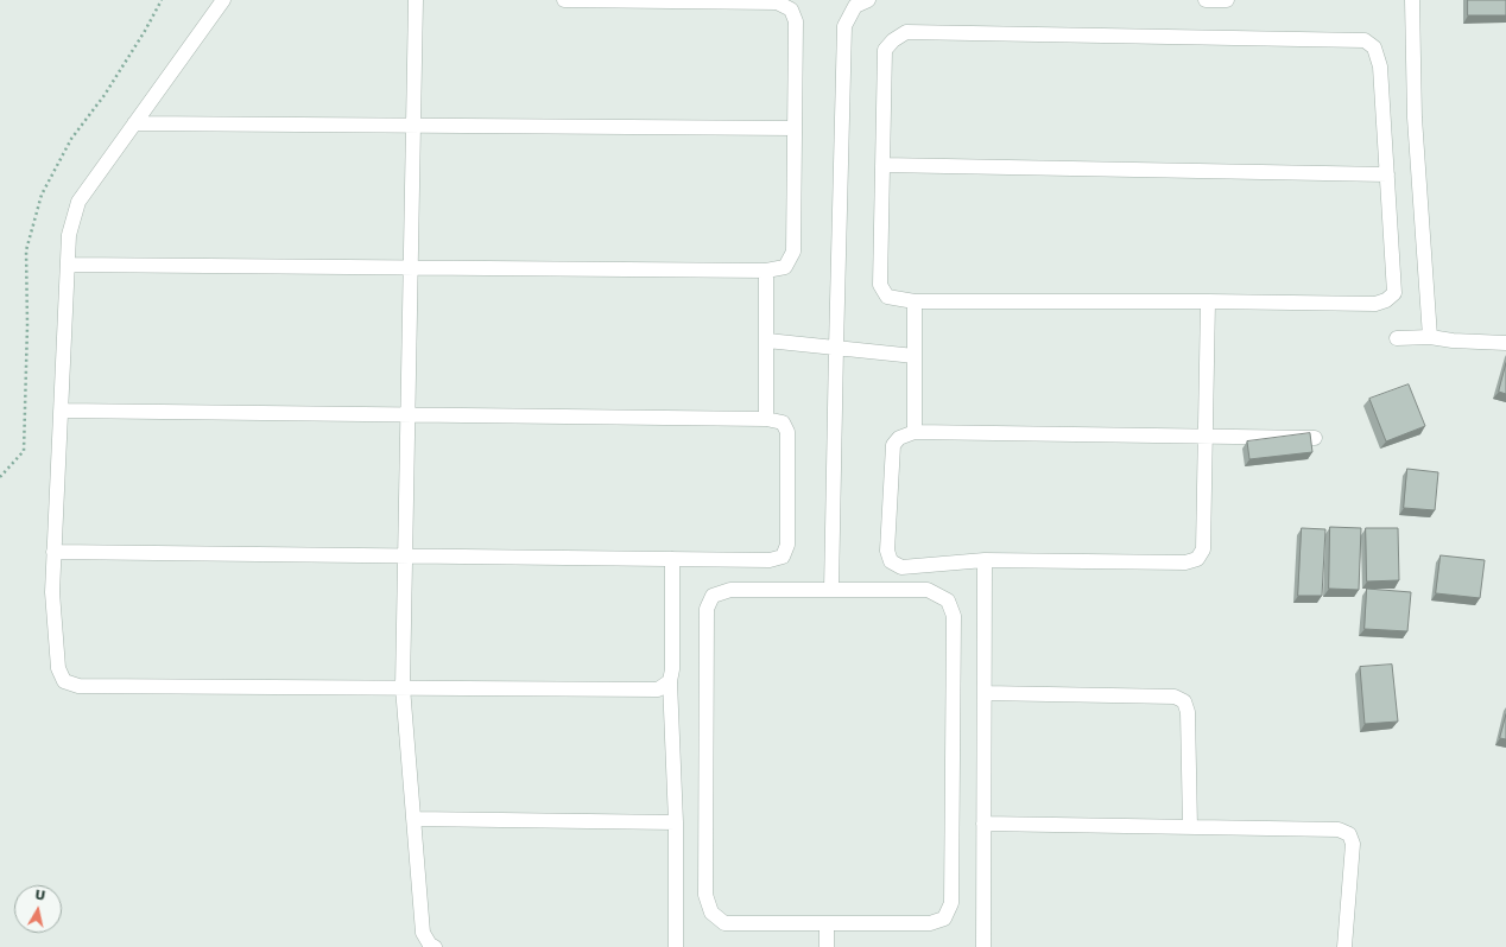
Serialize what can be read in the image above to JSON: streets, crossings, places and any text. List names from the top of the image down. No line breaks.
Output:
{"north":"top"}
